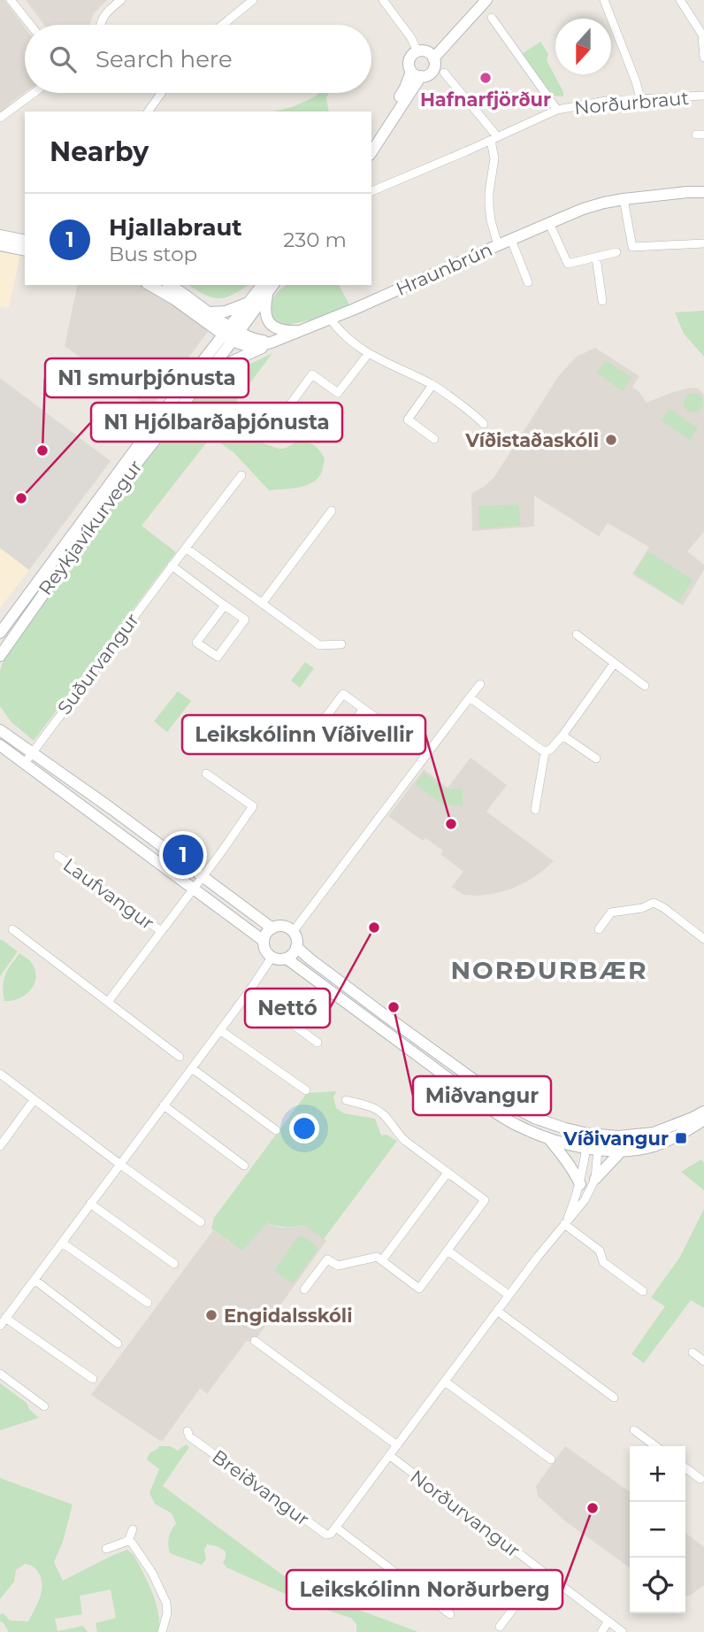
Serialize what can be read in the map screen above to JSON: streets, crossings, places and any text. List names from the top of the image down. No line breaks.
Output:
{"streets":{"main road":["Hraunbrún","Reykjavíkurvegur"],"street":["Norðurbraut","Suðurvangur","Laufvangur","Breiðvangur","Norðurvangur"]},"crossings":[["Hraunbrún","Reykjavíkurvegur"],["Breiðvangur","Norðurvangur"]],"districts":["NORÐURBÆR"],"places":{"other":["Hafnarfjörður","Víðistaðaskóli","N1 smurþjónusta","N1 Hjólbarðaþjónusta","Leikskólinn Víðivellir","Nettó","Miðvangur","Engidalsskóli","Leikskólinn Norðurberg"],"transit":["Víðivangur"]},"north":"bottom","page":{"search":"Search here","heading":"Nearby","list":[{"mark":"1","name":"Hjallabraut","note":"Bus stop","value":"230 m"}],"pins":"1","map_buttons":["+","−"]}}
